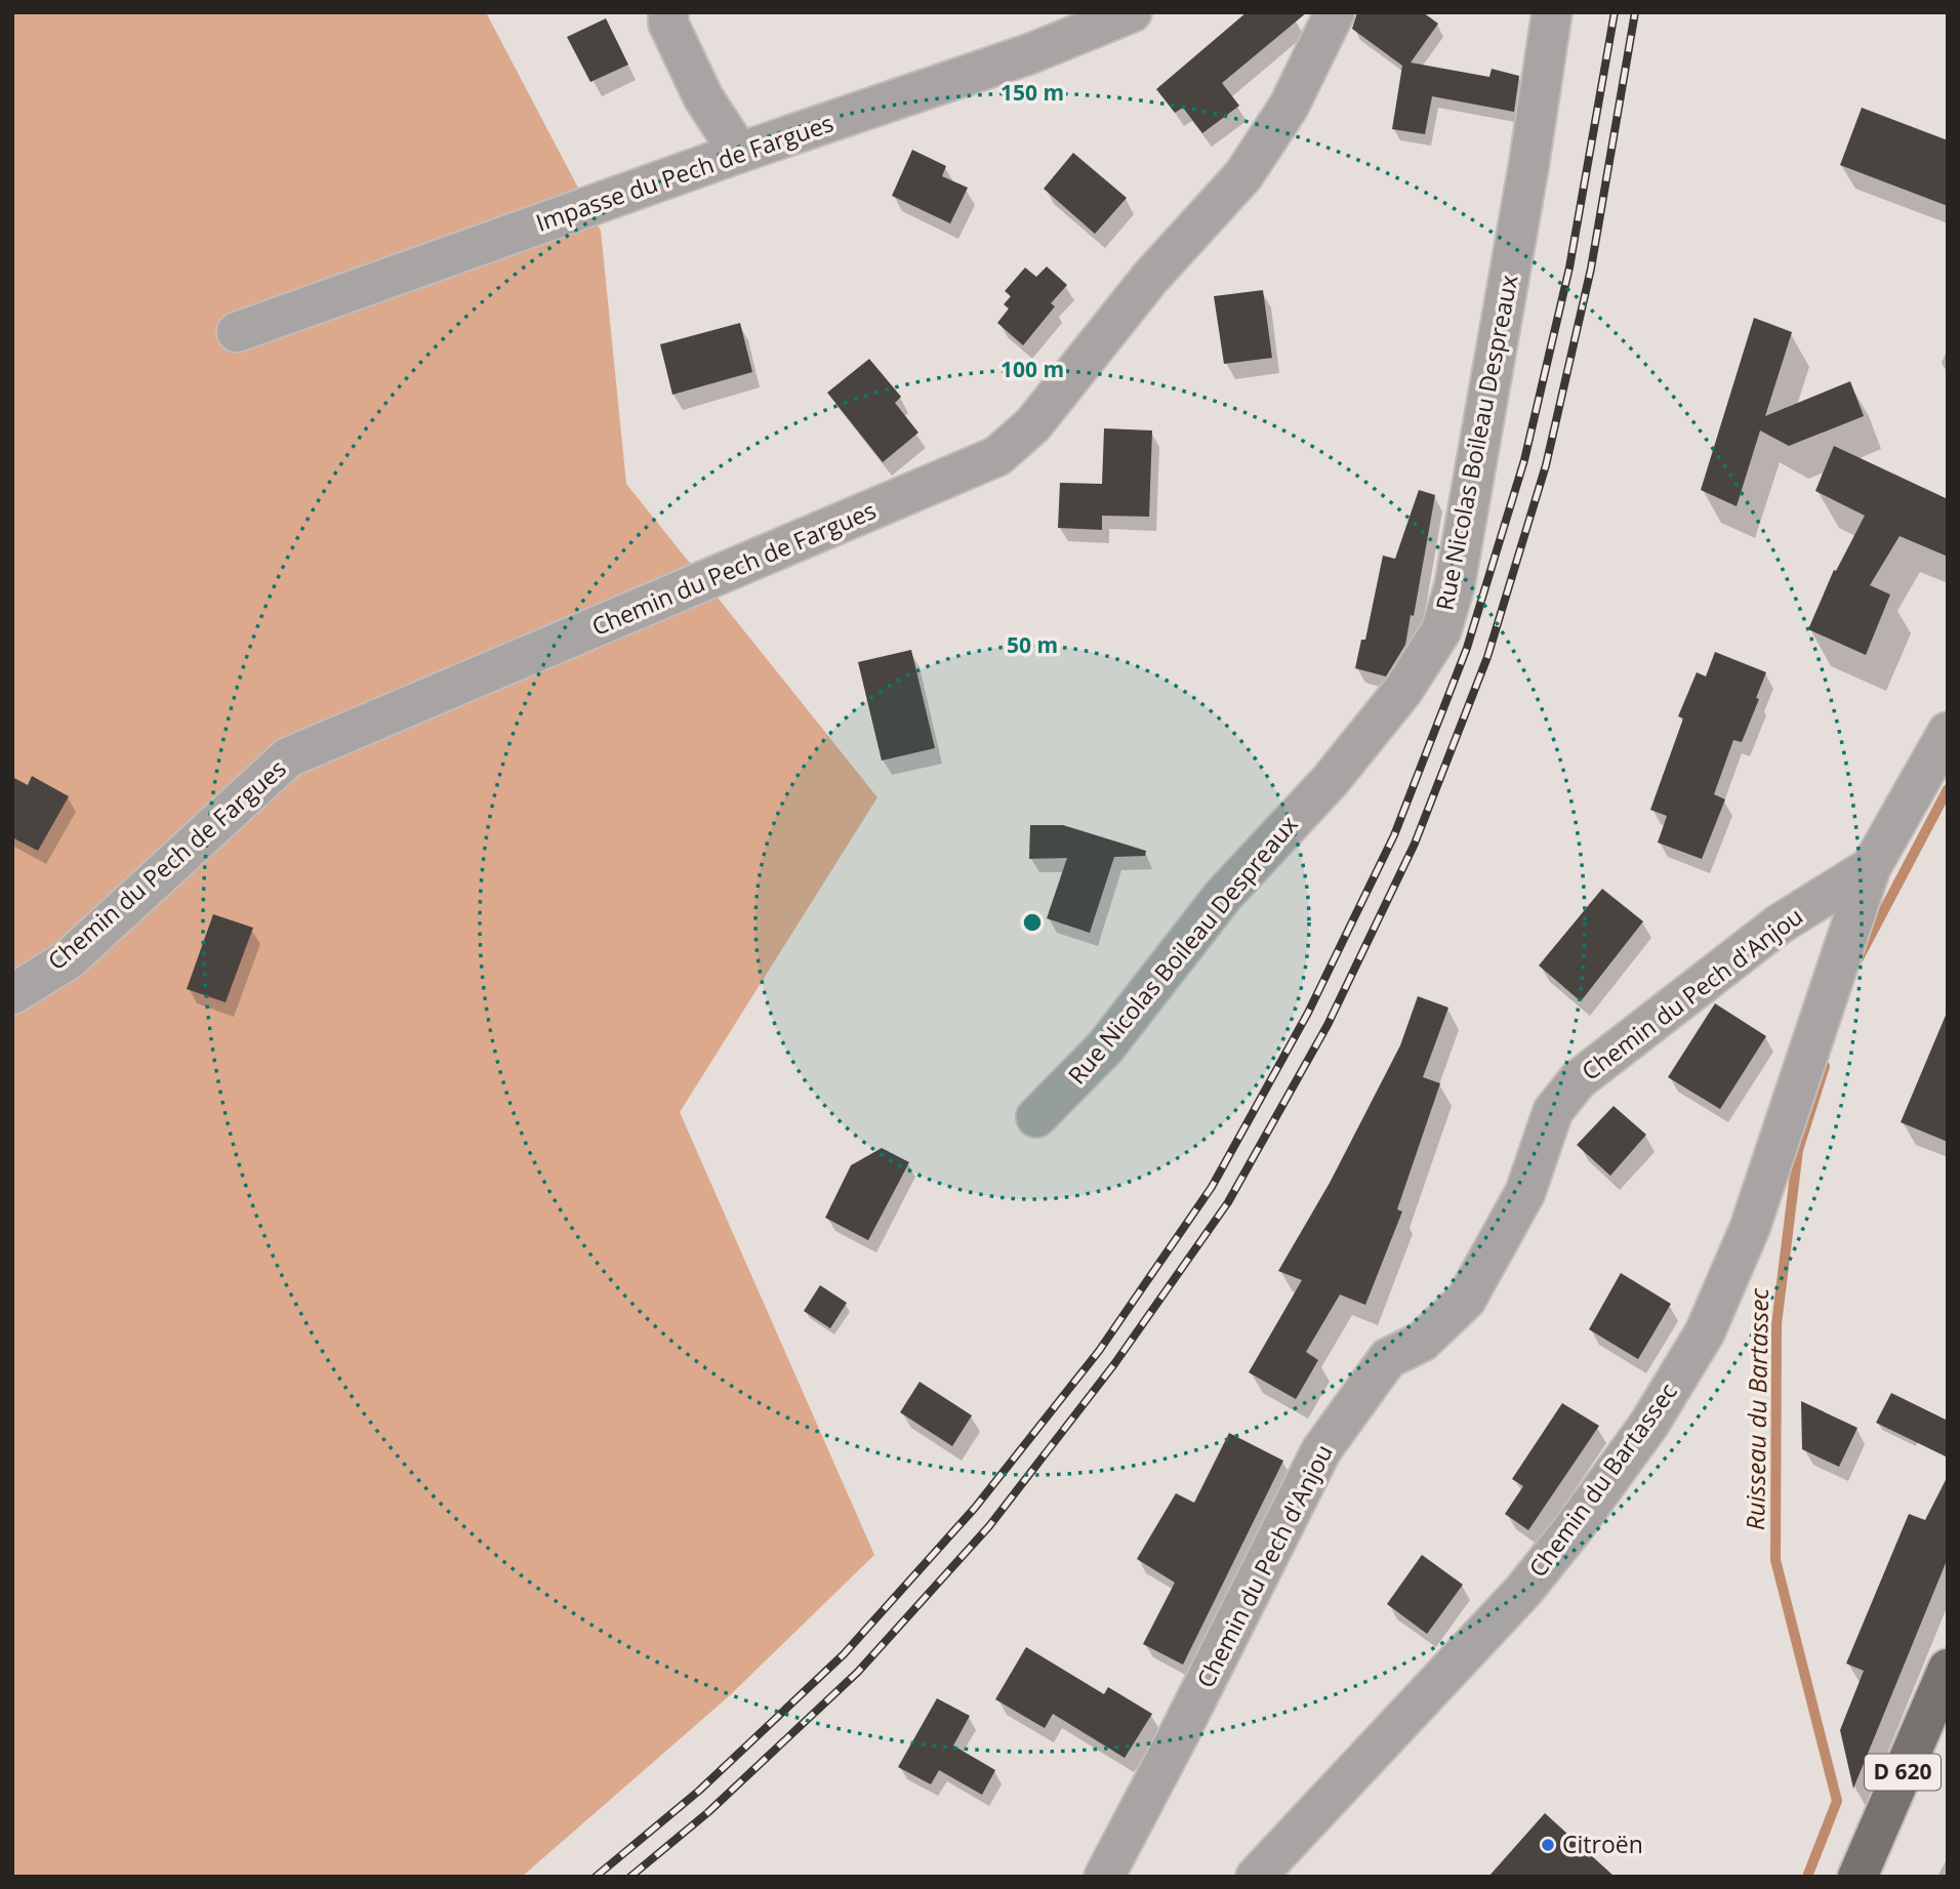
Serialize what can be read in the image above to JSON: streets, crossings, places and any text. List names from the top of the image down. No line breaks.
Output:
{"streets":{"main road":["D 620"],"street":["Impasse du Pech de Fargues","Rue Nicolas Boileau Despreaux","Chemin du Pech de Fargues","Chemin du Pech d'Anjou","Chemin du Bartassec"]},"crossings":[["Chemin du Pech d'Anjou","Chemin du Bartassec"]],"water":["Ruisseau du Bartassec"],"places":["Citroën"],"rings":["150 m","100 m","50 m"]}
